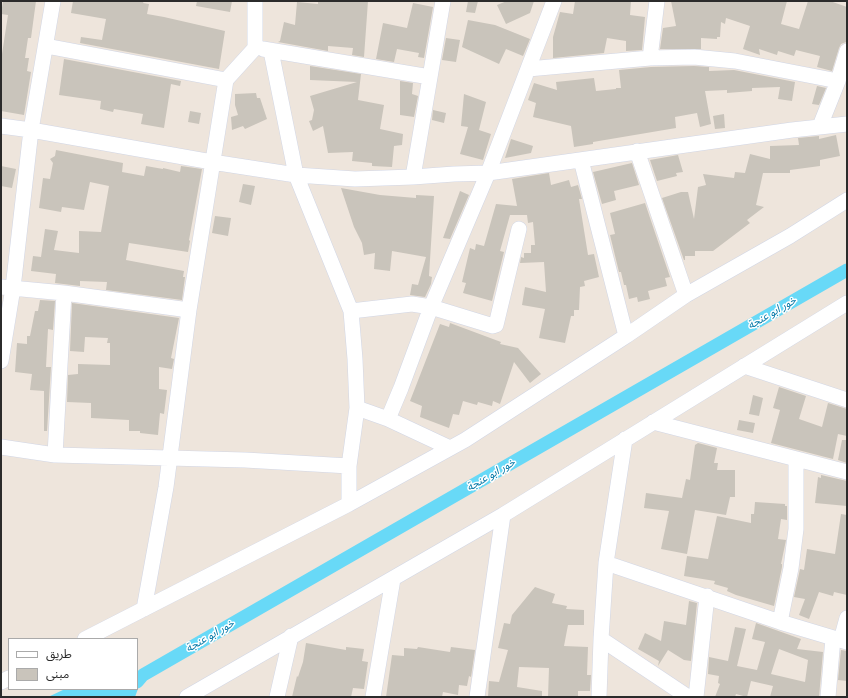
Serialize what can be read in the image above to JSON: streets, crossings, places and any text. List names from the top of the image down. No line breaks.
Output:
{"water":["خور ابو عنجة"],"legend":["طريق","مبنى"]}
